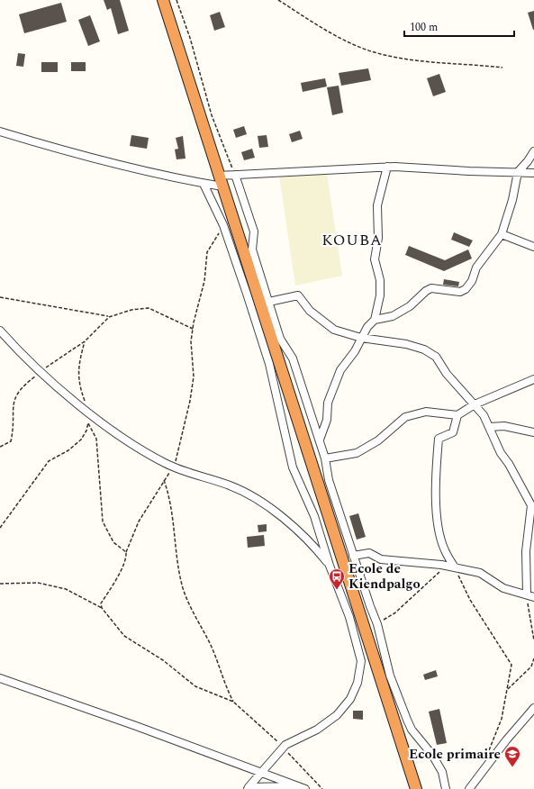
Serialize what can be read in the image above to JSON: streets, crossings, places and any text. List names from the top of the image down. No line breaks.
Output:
{"districts":["KOUBA"],"places":{"bus stop":["Ecole de Kiendpalgo"],"school or university":["Ecole primaire"]},"scale_bar":"100 m"}
